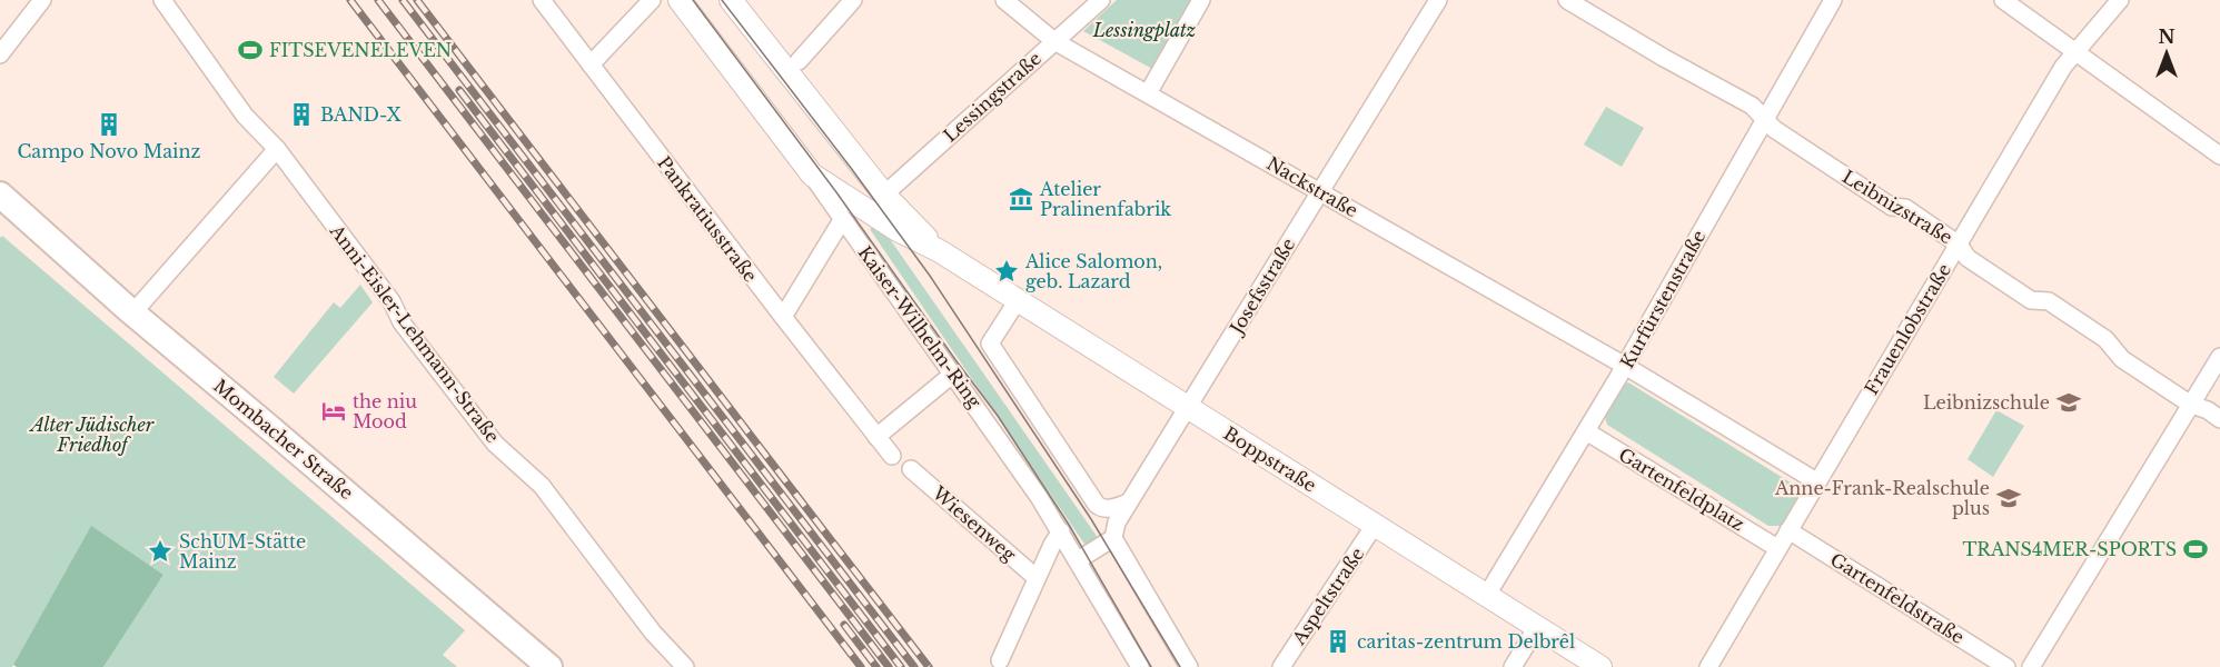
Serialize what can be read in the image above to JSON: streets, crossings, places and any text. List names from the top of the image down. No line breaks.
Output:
{"streets":{"main road":["Mombacher Straße"],"street":["Lessingstraße","Nackstraße","Leibnizstraße","Pankratiusstraße","Josefsstraße","Kurfürstenstraße","Kaiser-Wilhelm-Ring","Frauenlobstraße","Anni-Eisler-Lehmann-Straße","Boppstraße","Gartenfeldplatz","Wiesenweg","Aspeltstraße","Gartenfeldstraße"]},"crossings":[["Lessingstraße","Nackstraße"],["Lessingstraße","Boppstraße"],["Nackstraße","Josefsstraße"],["Nackstraße","Kurfürstenstraße"],["Leibnizstraße","Kurfürstenstraße"],["Leibnizstraße","Frauenlobstraße"],["Josefsstraße","Boppstraße"],["Kurfürstenstraße","Boppstraße"],["Kurfürstenstraße","Gartenfeldplatz"],["Kaiser-Wilhelm-Ring","Boppstraße"],["Frauenlobstraße","Gartenfeldplatz"],["Frauenlobstraße","Gartenfeldstraße"],["Boppstraße","Aspeltstraße"]],"parks":["Lessingplatz","Alter Jüdischer Friedhof"],"places":{"sports":["FITSEVENELEVEN","TRANS4MER-SPORTS"],"building":["BAND-X","Campo Novo Mainz","caritas-zentrum Delbrêl"],"museum":["Atelier Pralinenfabrik"],"place":["Alice Salomon, geb. Lazard","SchUM-Stätte Mainz"],"school or university":["Leibnizschule","Anne-Frank-Realschule plus"],"hotel":["the niu Mood"]},"north":"top"}
